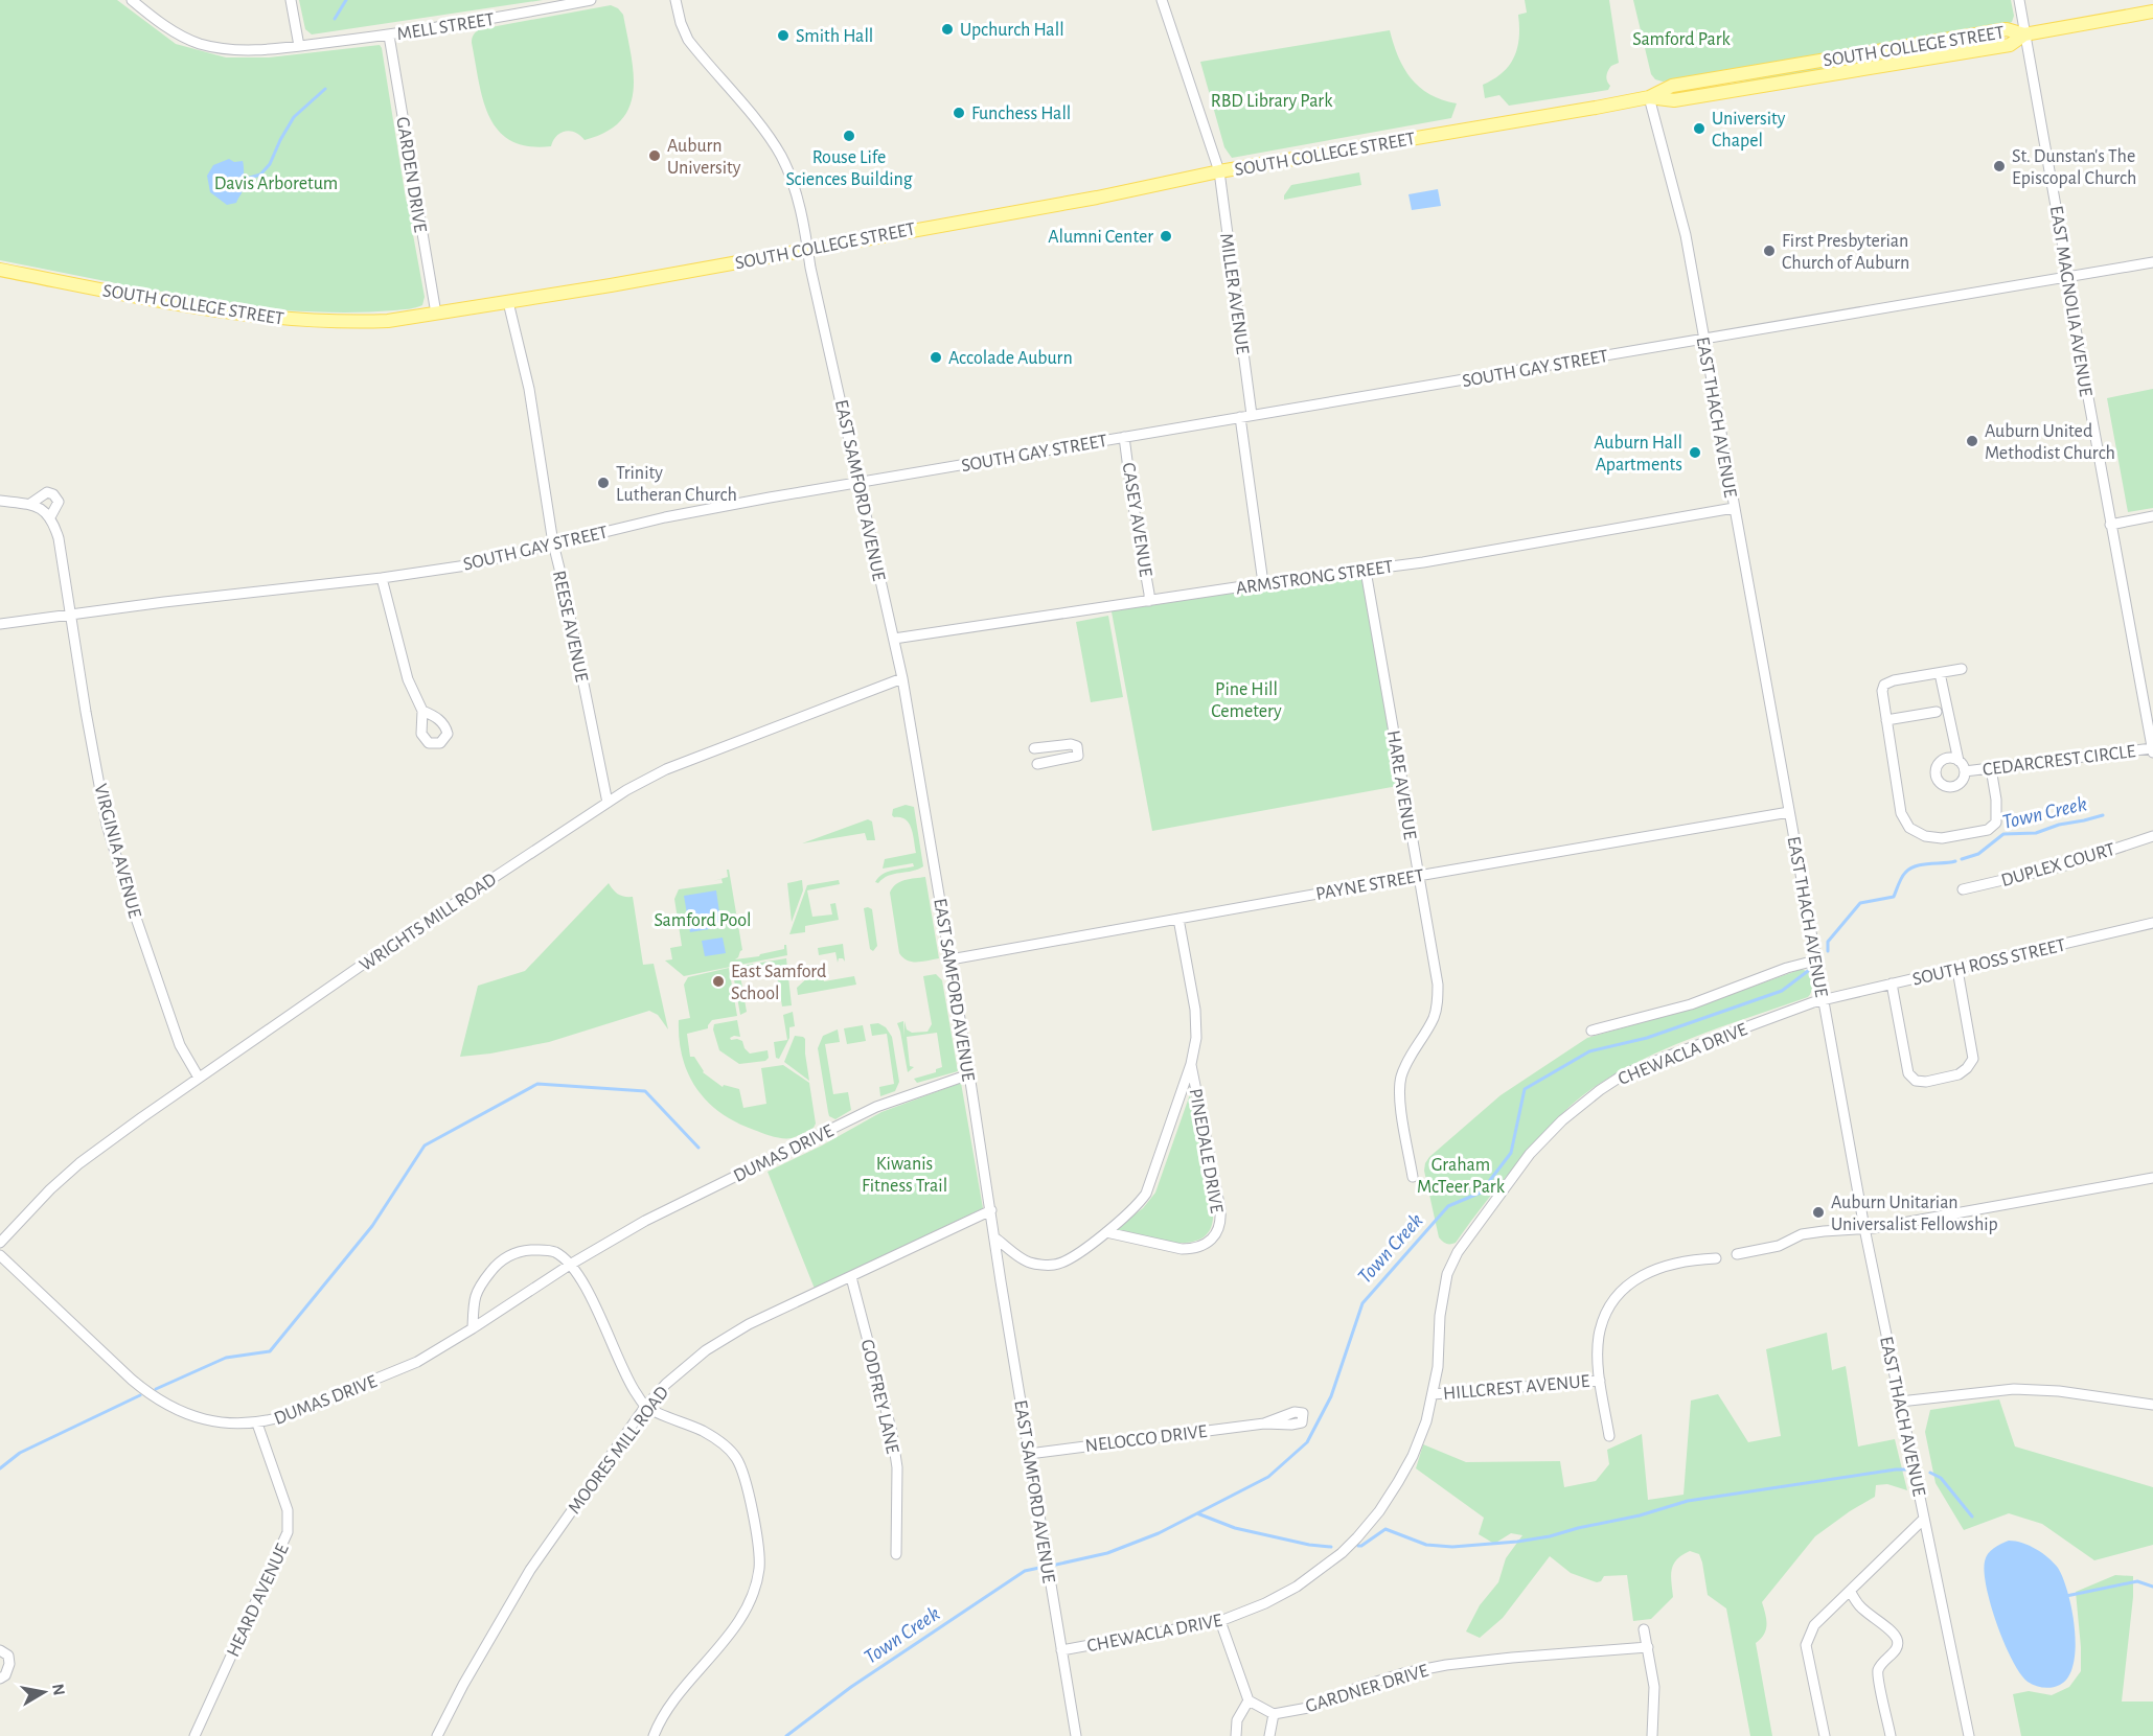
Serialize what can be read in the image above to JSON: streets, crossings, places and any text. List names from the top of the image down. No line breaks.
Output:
{"streets":{"main road":["SOUTH COLLEGE STREET"],"street":["MELL STREET","GARDEN DRIVE","MILLER AVENUE","EAST MAGNOLIA AVENUE","SOUTH GAY STREET","EAST THACH AVENUE","EAST SAMFORD AVENUE","CASEY AVENUE","ARMSTRONG STREET","REESE AVENUE","CEDARCREST CIRCLE","HARE AVENUE","VIRGINIA AVENUE","DUPLEX COURT","PAYNE STREET","WRIGHTS MILL ROAD","SOUTH ROSS STREET","CHEWACLA DRIVE","PINEDALE DRIVE","DUMAS DRIVE","HILLCREST AVENUE","GODFREY LANE","NELOCCO DRIVE","MOORES MILL ROAD","HEARD AVENUE","GARDNER DRIVE"]},"crossings":[["MELL STREET","GARDEN DRIVE"],["SOUTH COLLEGE STREET","GARDEN DRIVE"],["SOUTH COLLEGE STREET","MILLER AVENUE"],["SOUTH COLLEGE STREET","EAST MAGNOLIA AVENUE"],["SOUTH COLLEGE STREET","EAST THACH AVENUE"],["SOUTH COLLEGE STREET","EAST SAMFORD AVENUE"],["SOUTH COLLEGE STREET","REESE AVENUE"],["MILLER AVENUE","SOUTH GAY STREET"],["EAST MAGNOLIA AVENUE","SOUTH GAY STREET"],["EAST MAGNOLIA AVENUE","CEDARCREST CIRCLE"],["SOUTH GAY STREET","EAST THACH AVENUE"],["SOUTH GAY STREET","EAST SAMFORD AVENUE"],["SOUTH GAY STREET","CASEY AVENUE"],["SOUTH GAY STREET","REESE AVENUE"],["SOUTH GAY STREET","VIRGINIA AVENUE"],["EAST THACH AVENUE","ARMSTRONG STREET"],["EAST THACH AVENUE","PAYNE STREET"],["EAST THACH AVENUE","SOUTH ROSS STREET"],["EAST THACH AVENUE","CHEWACLA DRIVE"],["EAST SAMFORD AVENUE","ARMSTRONG STREET"],["EAST SAMFORD AVENUE","PAYNE STREET"],["EAST SAMFORD AVENUE","WRIGHTS MILL ROAD"],["EAST SAMFORD AVENUE","CHEWACLA DRIVE"],["EAST SAMFORD AVENUE","PINEDALE DRIVE"],["EAST SAMFORD AVENUE","DUMAS DRIVE"],["EAST SAMFORD AVENUE","NELOCCO DRIVE"],["EAST SAMFORD AVENUE","MOORES MILL ROAD"],["CASEY AVENUE","ARMSTRONG STREET"],["ARMSTRONG STREET","HARE AVENUE"],["REESE AVENUE","WRIGHTS MILL ROAD"],["HARE AVENUE","PAYNE STREET"],["VIRGINIA AVENUE","WRIGHTS MILL ROAD"],["PAYNE STREET","PINEDALE DRIVE"],["SOUTH ROSS STREET","CHEWACLA DRIVE"],["CHEWACLA DRIVE","HILLCREST AVENUE"],["DUMAS DRIVE","HEARD AVENUE"],["GODFREY LANE","MOORES MILL ROAD"]],"water":["Town Creek"],"parks":["Samford Park","RBD Library Park","Davis Arboretum","Pine Hill Cemetery","Samford Pool","Kiwanis Fitness Trail","Graham McTeer Park"],"places":["Upchurch Hall","Smith Hall","Funchess Hall","University Chapel","Rouse Life Sciences Building","Auburn University","St. Dunstan's The Episcopal Church","Alumni Center","First Presbyterian Church of Auburn","Accolade Auburn","Auburn United Methodist Church","Auburn Hall Apartments","Trinity Lutheran Church","East Samford School","Auburn Unitarian Universalist Fellowship"],"north":"right"}
